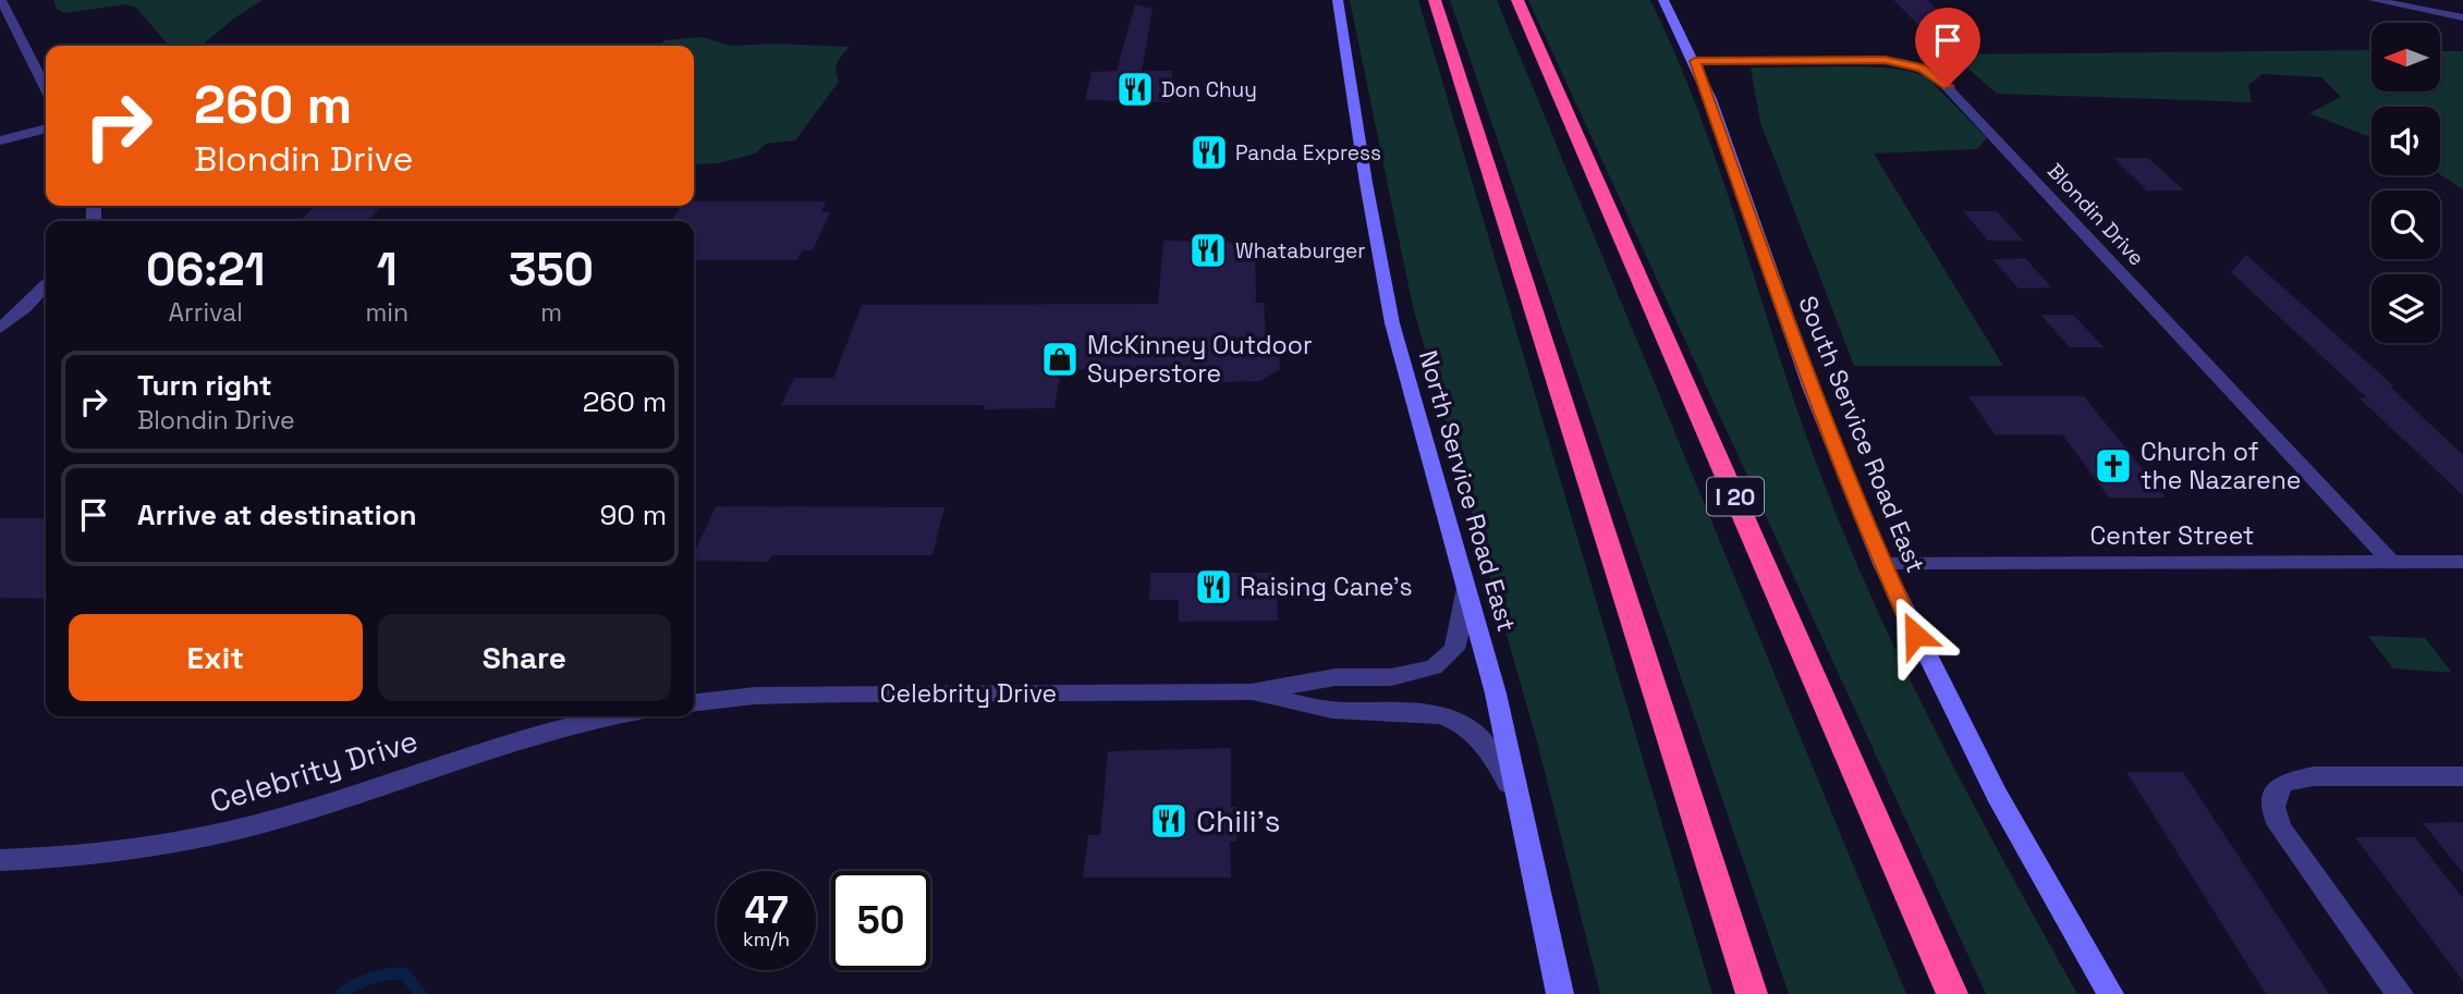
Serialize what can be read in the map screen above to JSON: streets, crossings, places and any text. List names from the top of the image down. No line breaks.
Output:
{"streets":{"highway":["I 20"],"main road":["South Service Road East","North Service Road East"],"street":["Blondin Drive","Center Street","Celebrity Drive"]},"crossings":[["Blondin Drive","South Service Road East"],["Blondin Drive","Center Street"],["South Service Road East","Center Street"]],"places":{"restaurant":["Don Chuy","Panda Express","Whataburger","Raising Cane's","Chili's"],"shop":["McKinney Outdoor Superstore"],"church":["Church of the Nazarene"]},"north":"left","page":{"turn":["260 m","Blondin Drive"],"eta":["06:21","Arrival","1","min","350","m"],"list":[{"name":"Turn right","note":"Blondin Drive","value":"260 m"},{"name":"Arrive at destination","value":"90 m"}],"buttons":["Exit","Share"],"speed":"47 km/h","limit":"50"}}
